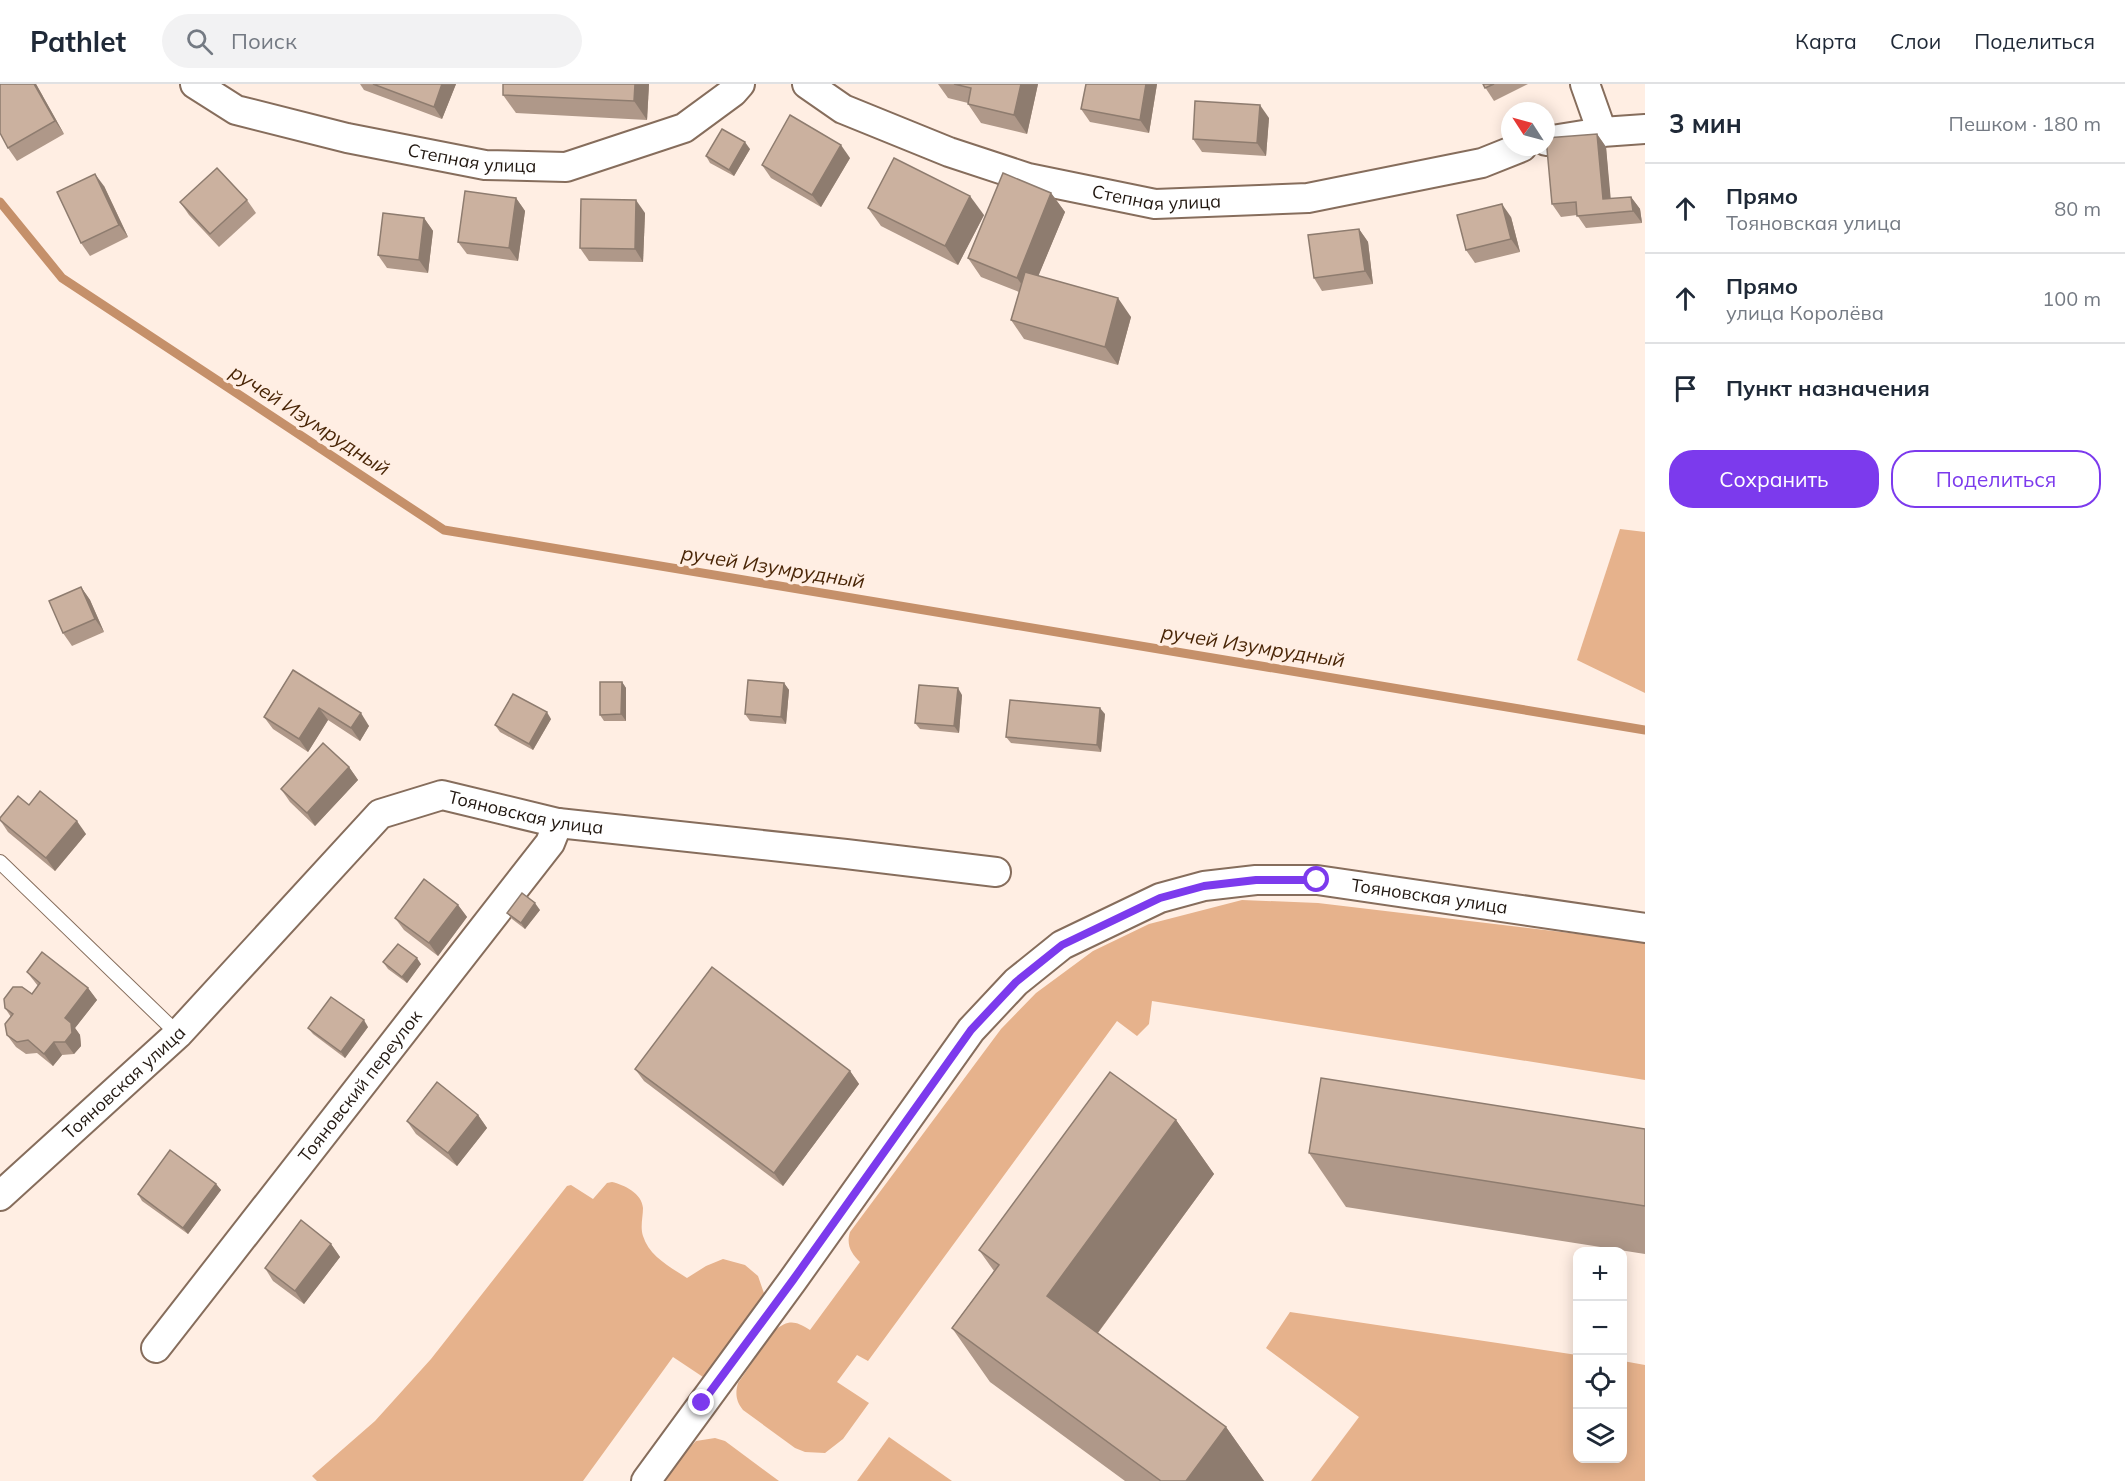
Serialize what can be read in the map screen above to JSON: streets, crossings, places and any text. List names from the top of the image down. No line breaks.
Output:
{"streets":{"street":["Степная улица","Тояновская улица","Тояновский переулок"]},"crossings":[["Тояновская улица","Тояновский переулок"]],"water":["ручей Изумрудный"],"north":"top left","page":{"header":"Pathlet","search":"Поиск","nav":["Карта","Слои","Поделиться"],"heading":["3 мин","Пешком · 180 m"],"list":[["Прямо","Тояновская улица","80 m"],["Прямо","улица Королёва","100 m"],"Пункт назначения"],"buttons":["Сохранить","Поделиться"],"map_buttons":["+","−"]}}
